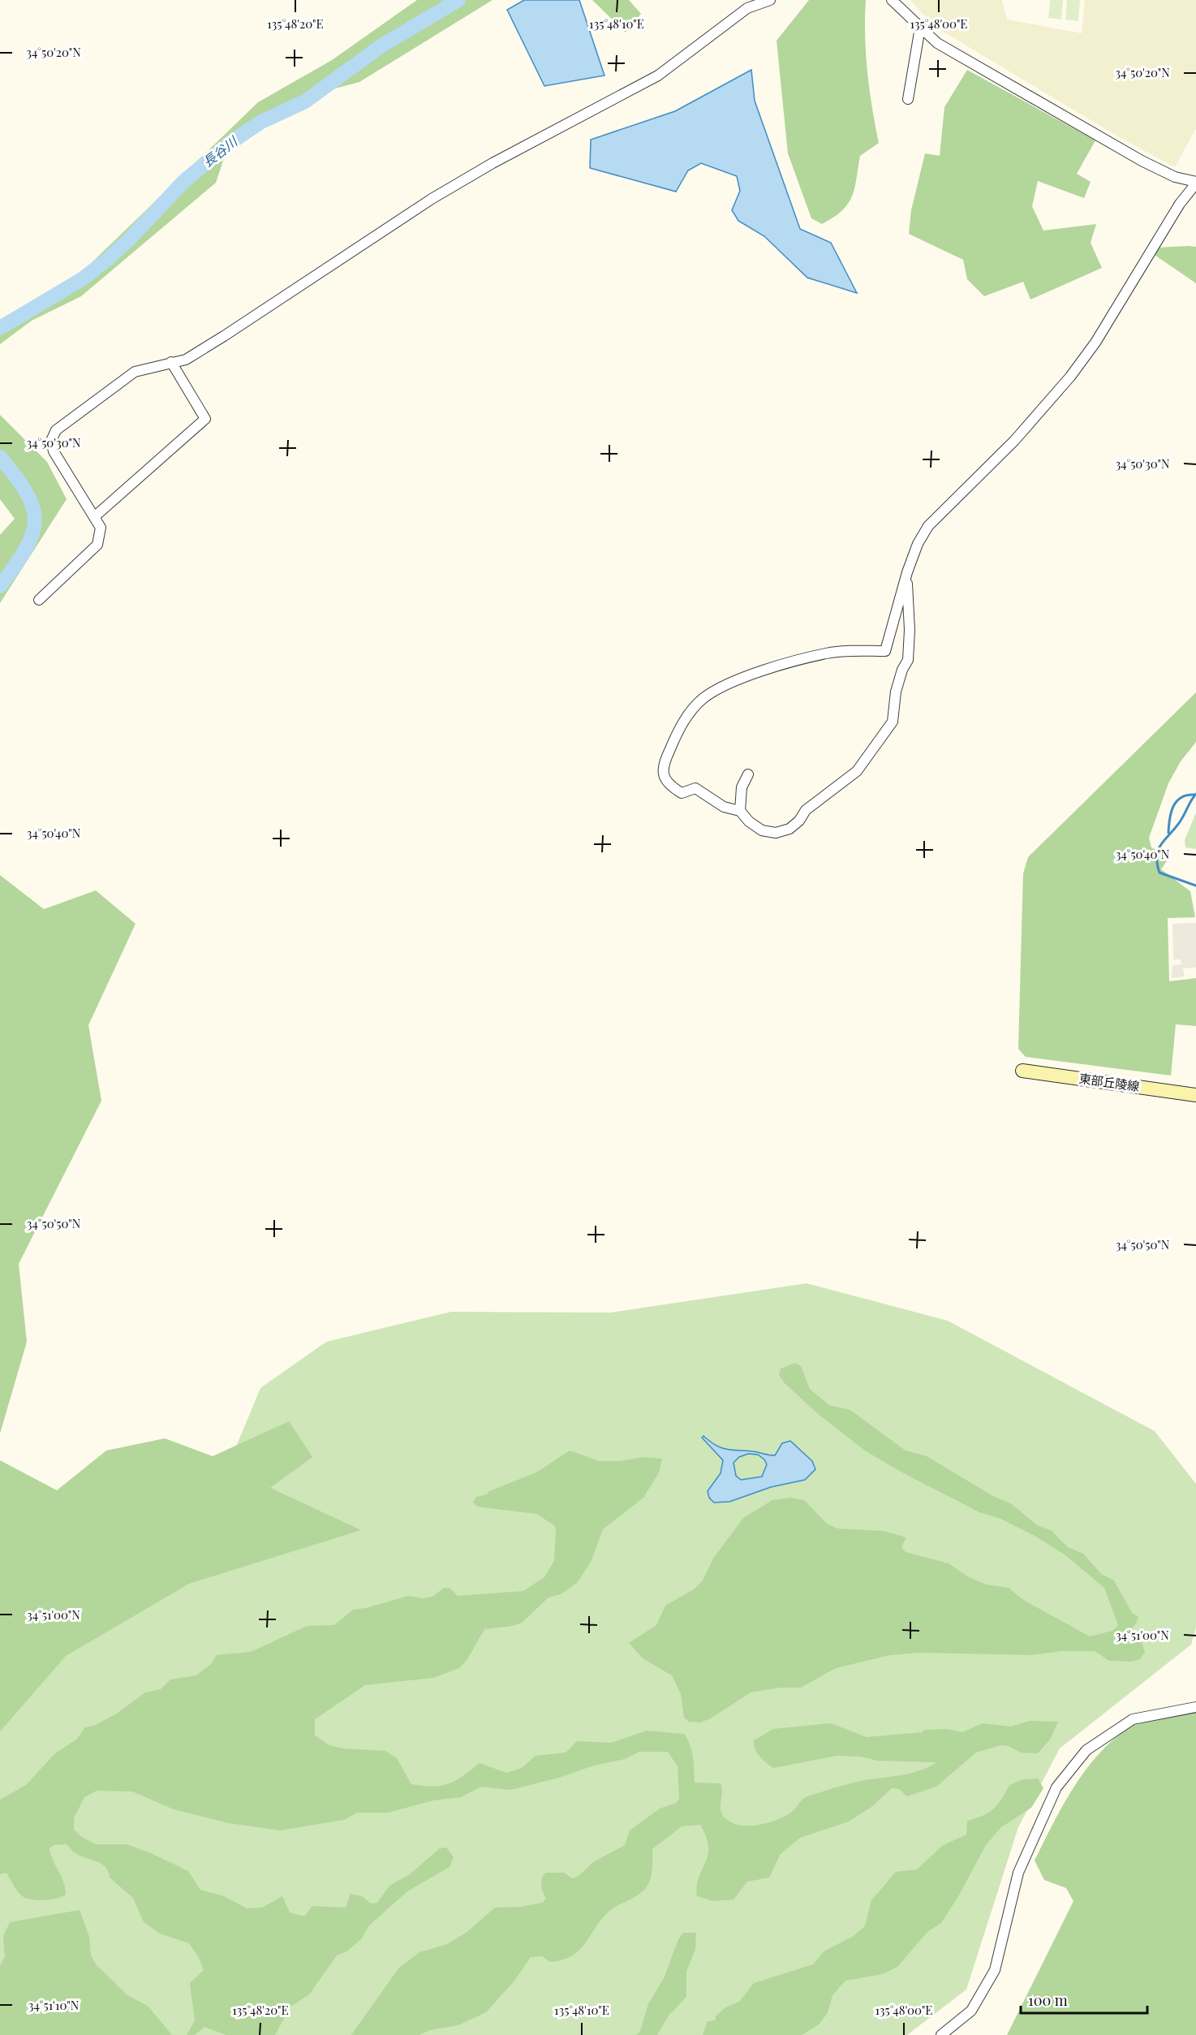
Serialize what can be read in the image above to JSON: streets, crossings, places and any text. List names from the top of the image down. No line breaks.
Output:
{"streets":{"street":["東部丘陵線"]},"water":["長谷川"],"scale_bar":"100 m","coordinates":["135°48'20\"E","135°48'10\"E","135°48'00\"E","34°50'20\"N","34°50'30\"N","34°50'40\"N","34°50'50\"N","34°51'00\"N","34°51'10\"N"]}
